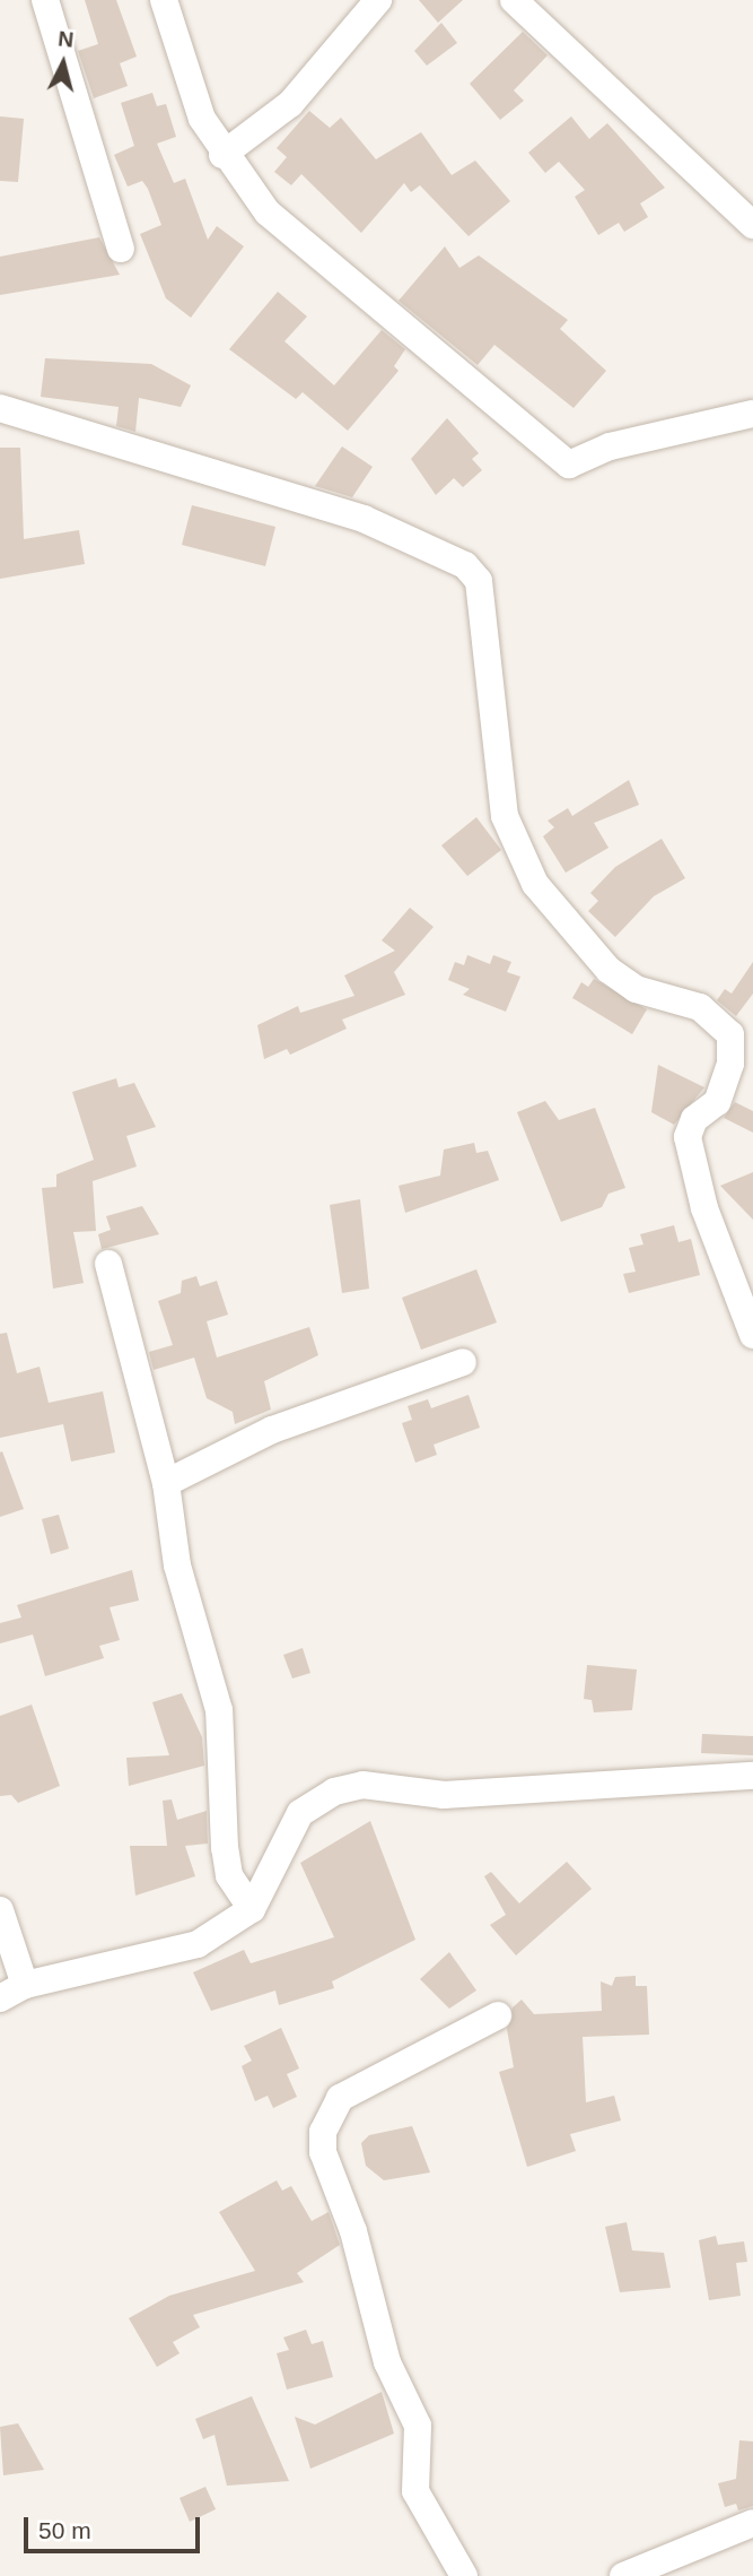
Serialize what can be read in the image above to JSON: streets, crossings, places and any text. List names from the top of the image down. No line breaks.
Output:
{"scale_bar":"50 m","north":"top"}
